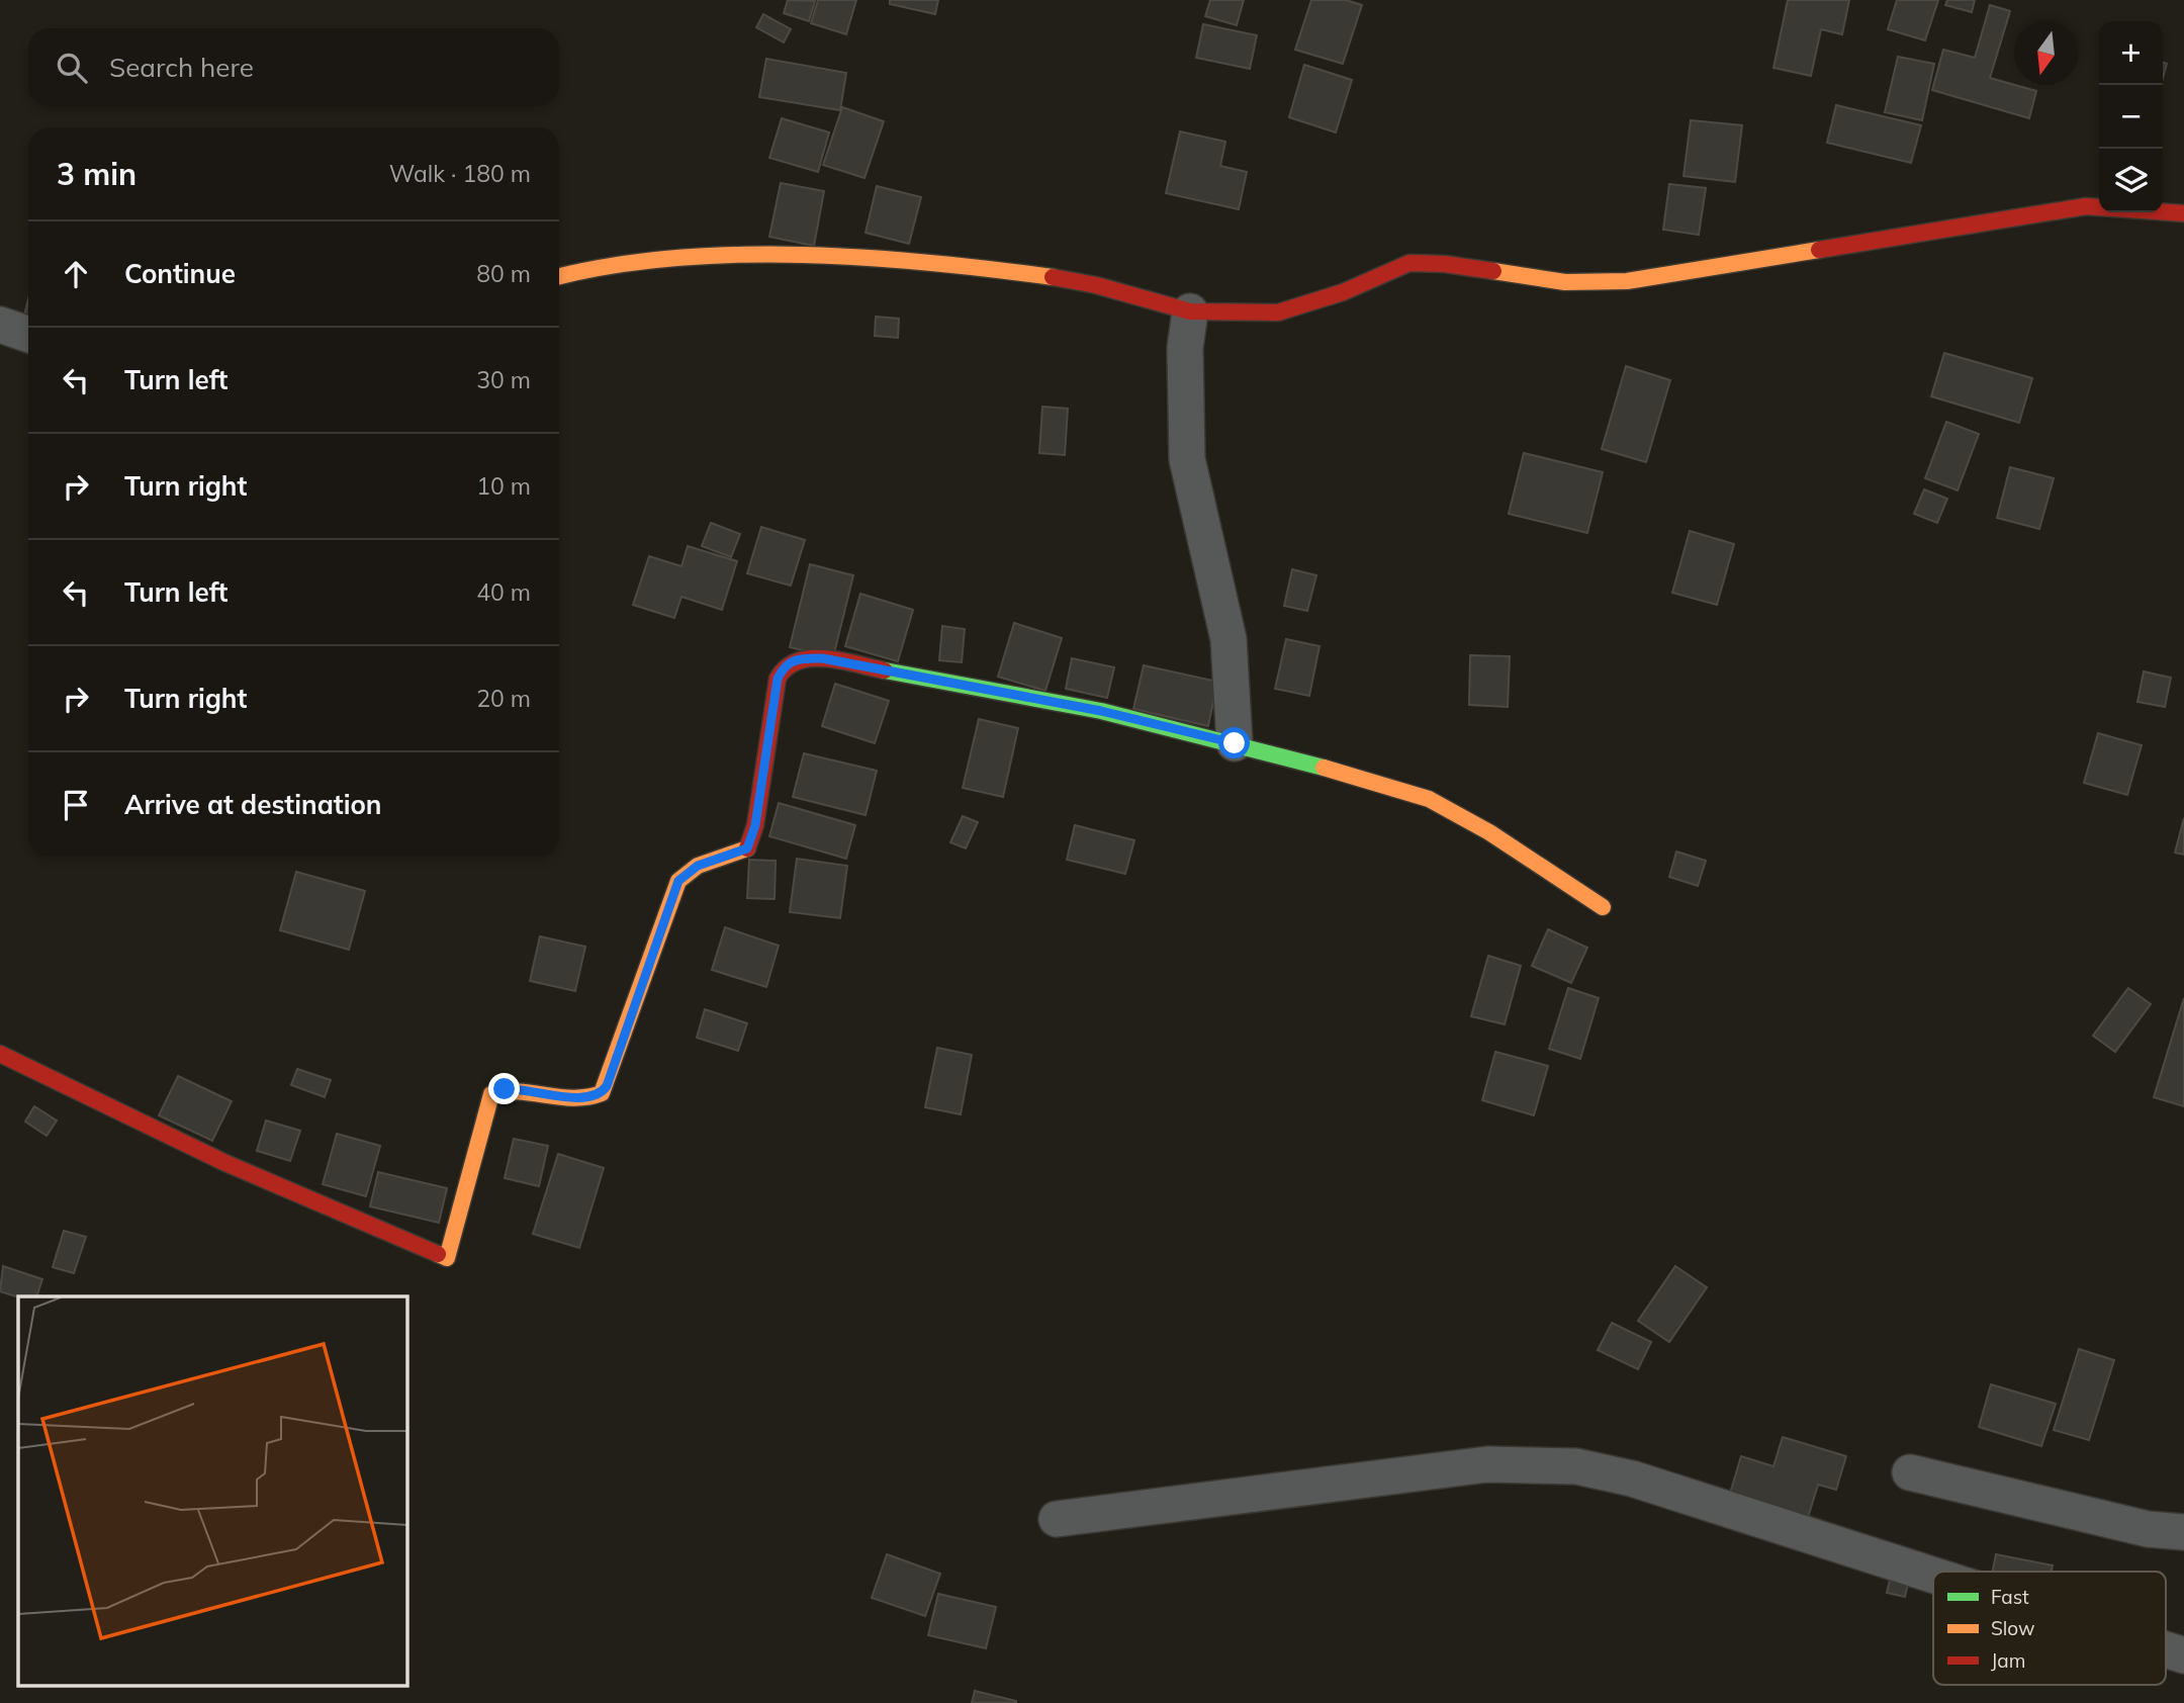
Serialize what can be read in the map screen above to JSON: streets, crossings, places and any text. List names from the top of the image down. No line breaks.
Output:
{"legend":["Fast","Slow","Jam"],"north":"bottom","page":{"map_buttons":["+","−"],"search":"Search here","heading":["3 min","Walk · 180 m"],"list":[["Continue","80 m"],["Turn left","30 m"],["Turn right","10 m"],["Turn left","40 m"],["Turn right","20 m"],"Arrive at destination"]}}
